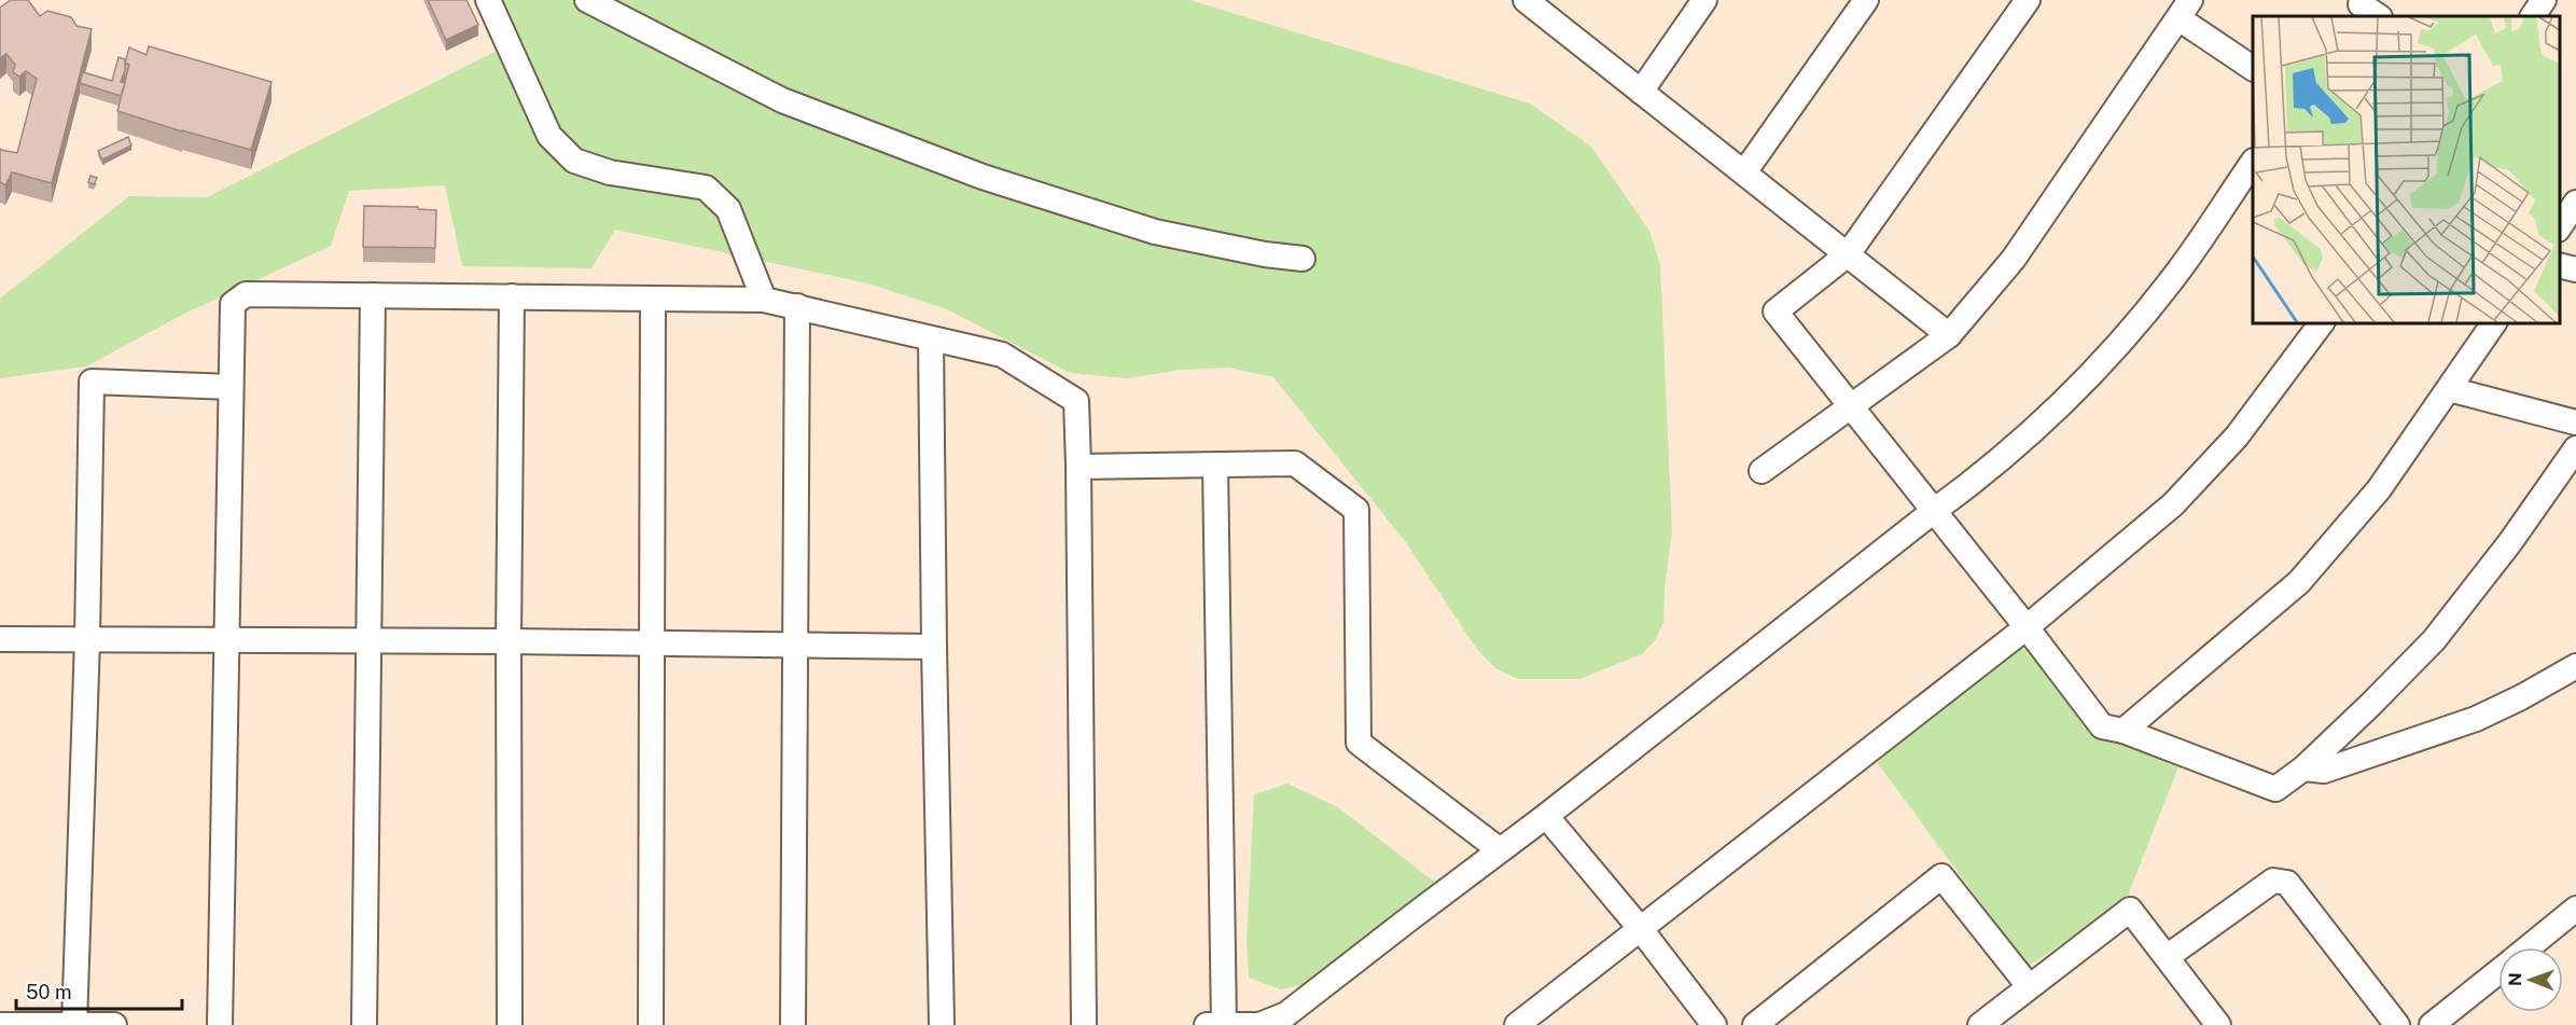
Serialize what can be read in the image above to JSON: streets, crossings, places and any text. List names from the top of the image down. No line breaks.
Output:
{"scale_bar":"50 m","north":"left"}
